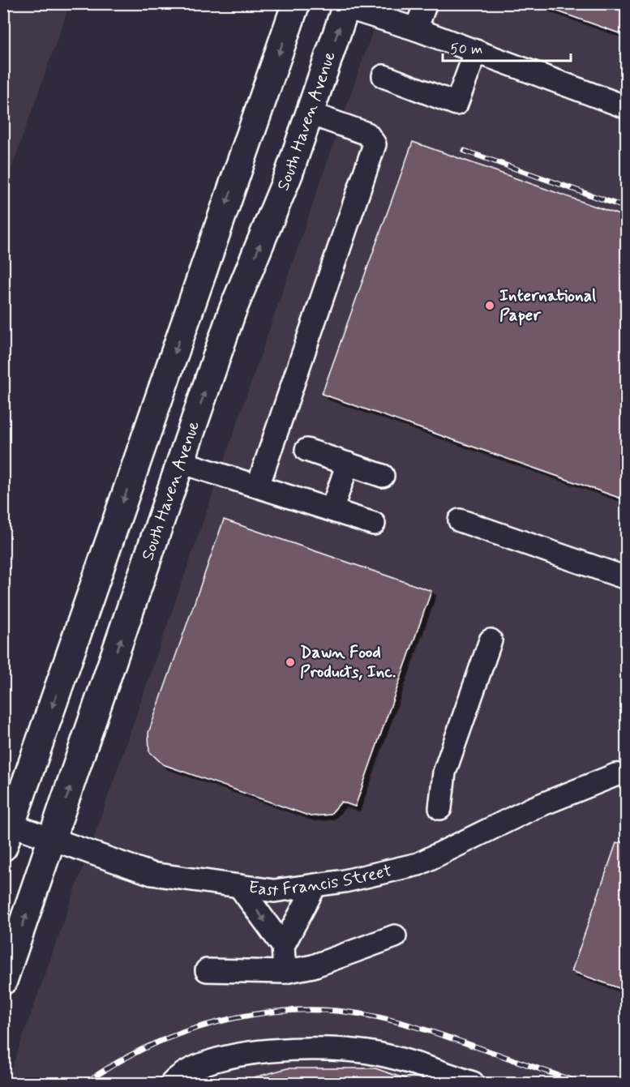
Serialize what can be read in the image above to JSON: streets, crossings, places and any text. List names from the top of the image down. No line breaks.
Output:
{"streets":{"main road":["South Haven Avenue"],"street":["East Francis Street"]},"crossings":[["South Haven Avenue","East Francis Street"]],"places":["International Paper","Dawn Food Products, Inc."],"scale_bar":"50 m"}
